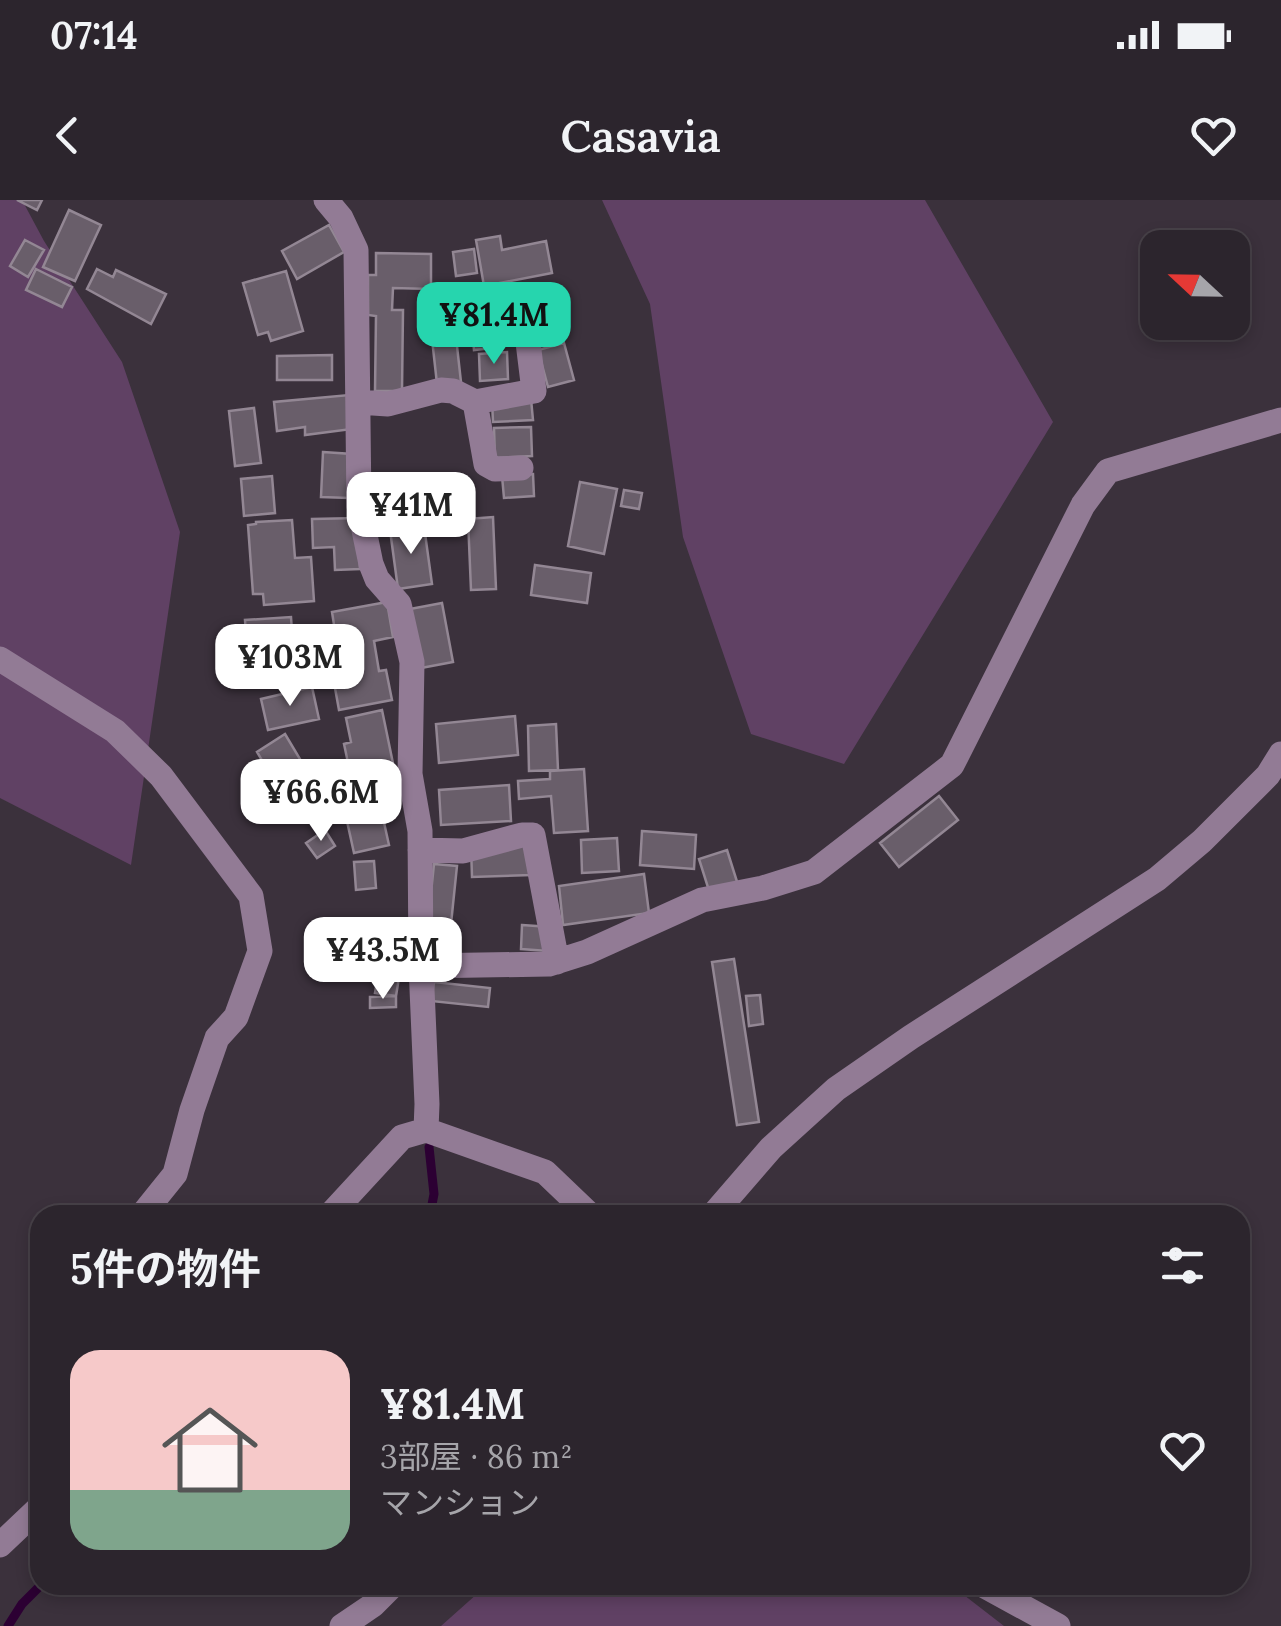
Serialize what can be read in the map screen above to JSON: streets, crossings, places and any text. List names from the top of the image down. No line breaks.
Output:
{"north":"left","page":{"status":"07:14","header":"Casavia","price":["¥81.4M","¥41M","¥103M","¥66.6M","¥43.5M"],"heading":"5件の物件","list":[{"name":"¥81.4M","note":"3部屋 · 86 m² · マンション"}]}}
